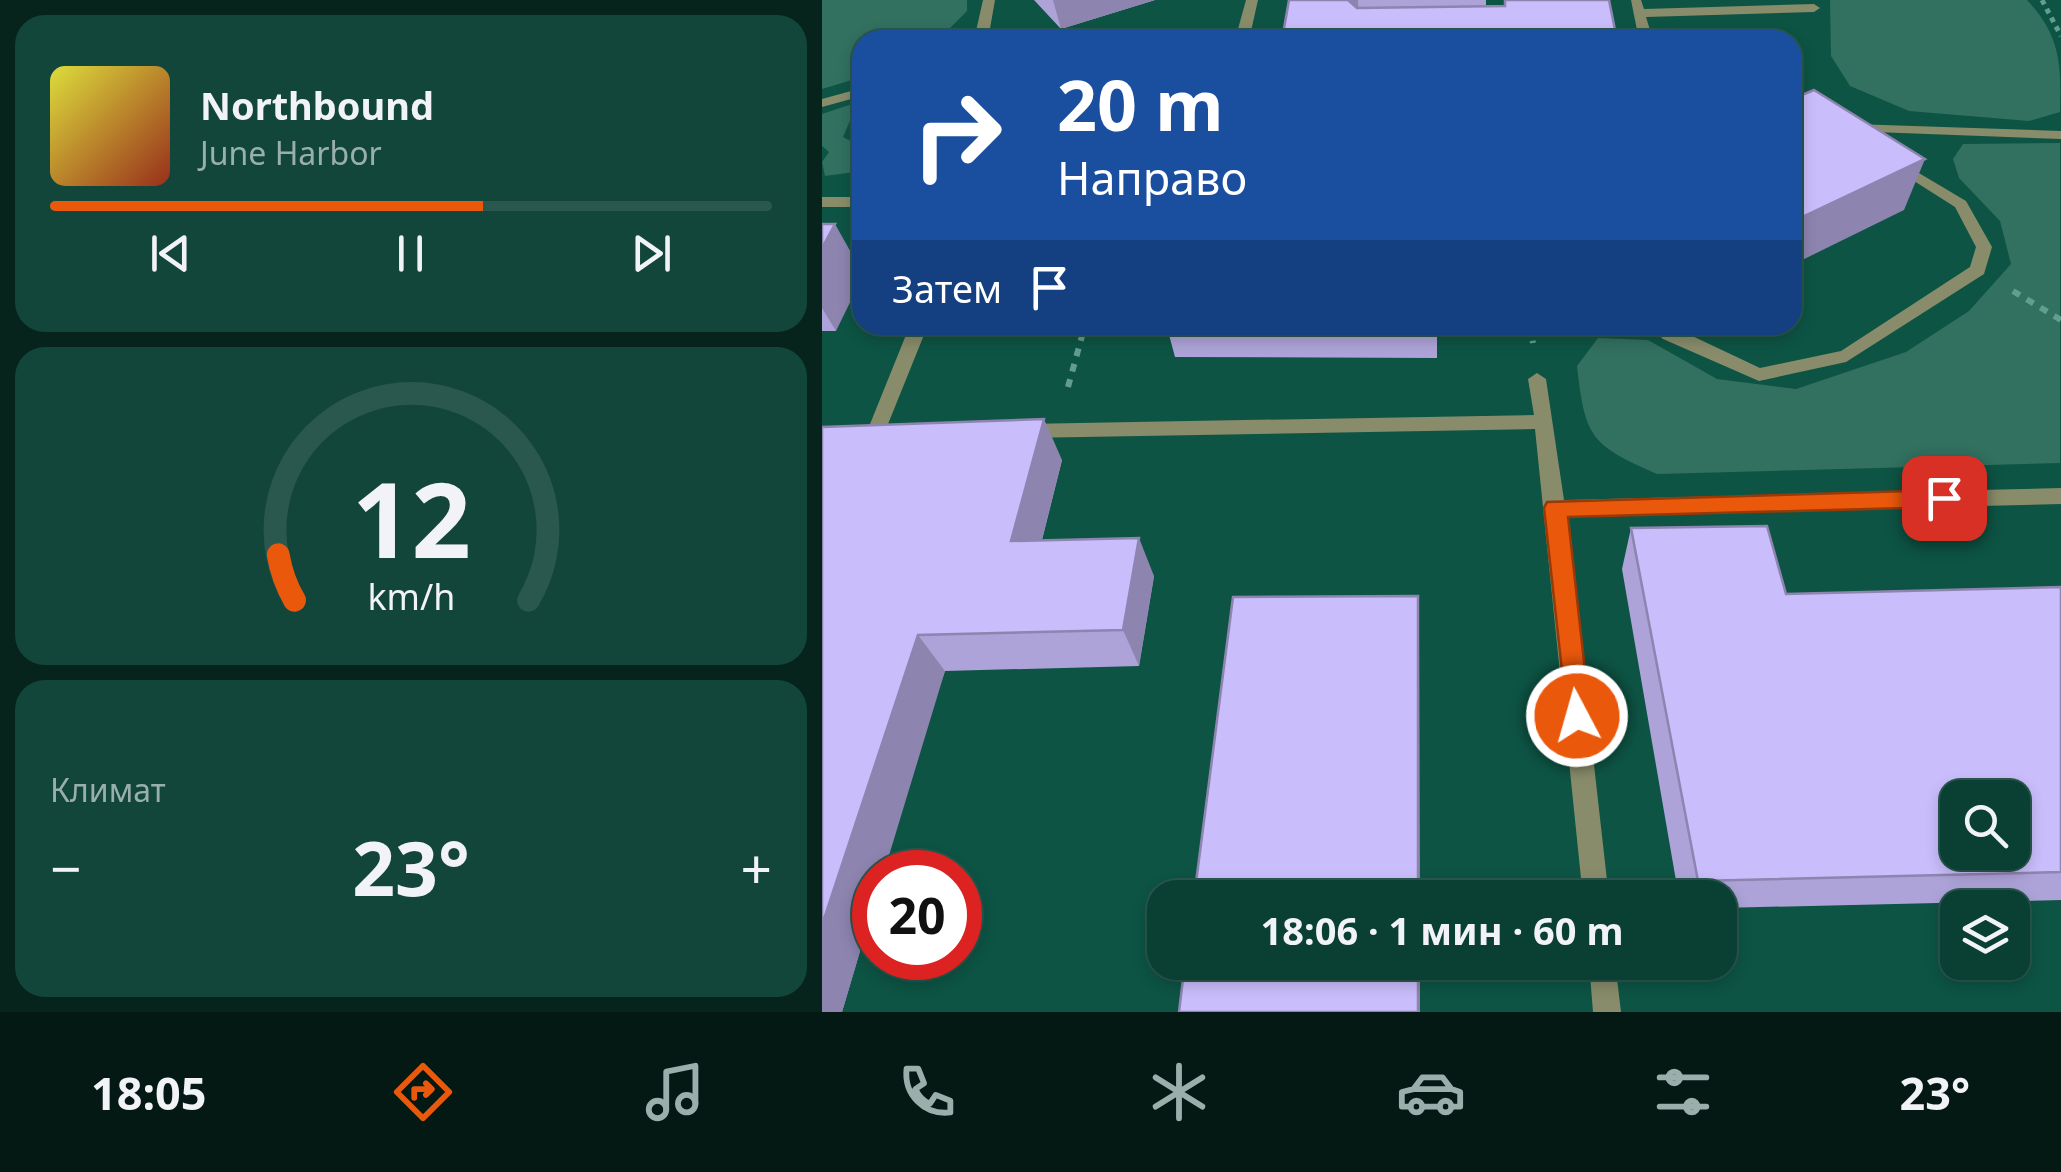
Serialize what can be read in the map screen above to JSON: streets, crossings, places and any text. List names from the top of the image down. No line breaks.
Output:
{"page":{"turn":["20 m","Направо"],"song":["Northbound","June Harbor"],"then":"Затем","tile":"Климат","heat":["−","23°","+"],"limit":"20","trip":"18:06 · 1 мин · 60 m","tabs":["18:05","23°"],"gauge":["12","km/h"]}}
